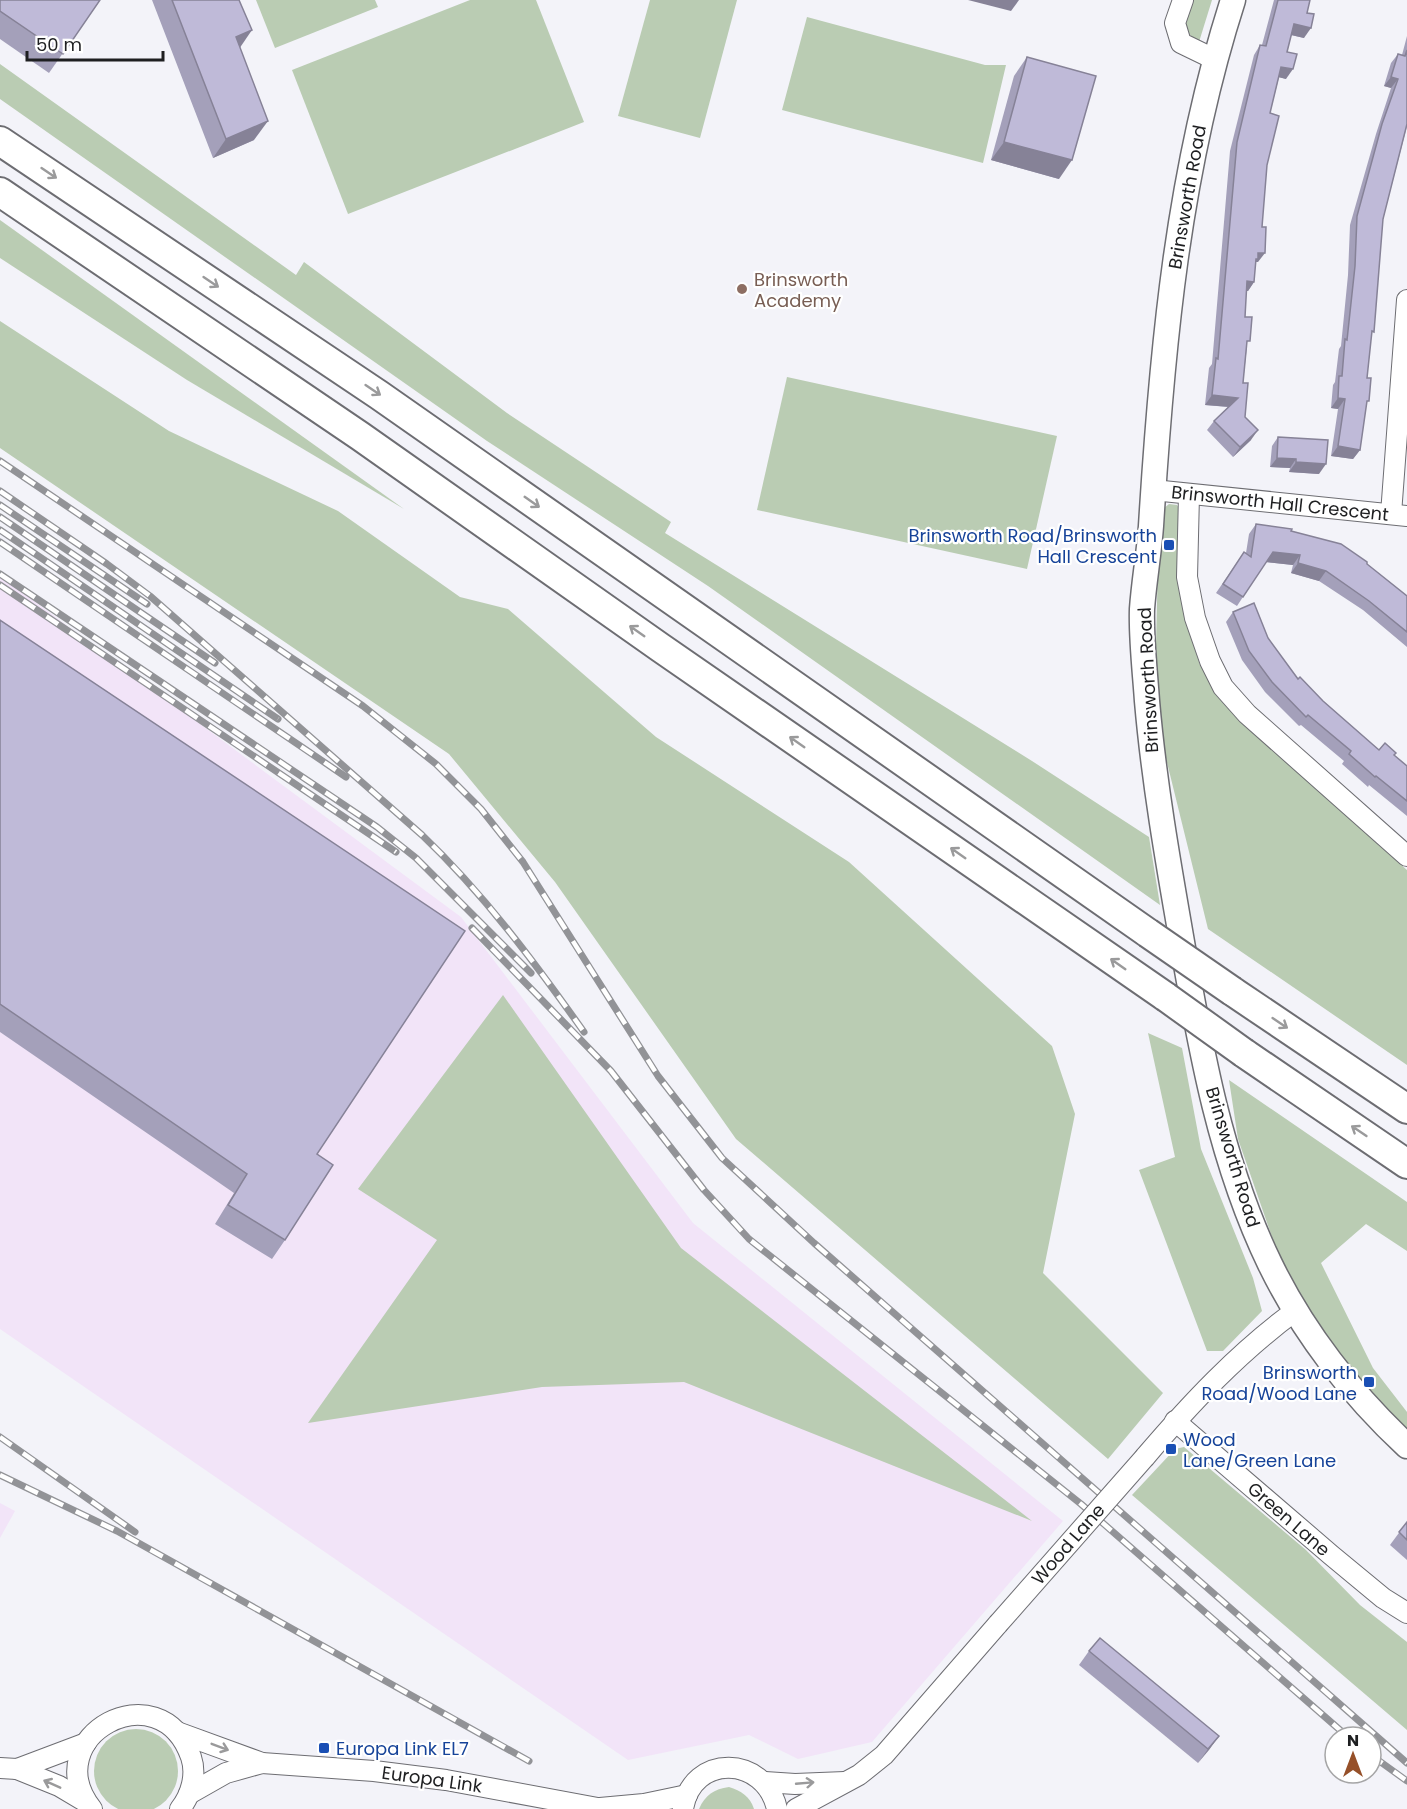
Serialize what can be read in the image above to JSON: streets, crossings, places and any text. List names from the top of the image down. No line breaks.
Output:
{"streets":{"main road":["Brinsworth Road"],"street":["Brinsworth Hall Crescent","Green Lane","Wood Lane","Europa Link"]},"crossings":[["Brinsworth Road","Brinsworth Hall Crescent"],["Brinsworth Road","Wood Lane"],["Green Lane","Wood Lane"]],"places":{"other":["Brinsworth Academy"],"transit":["Brinsworth Road/Brinsworth Hall Crescent","Brinsworth Road/Wood Lane","Wood Lane/Green Lane","Europa Link EL7"]},"scale_bar":"50 m","north":"top"}
